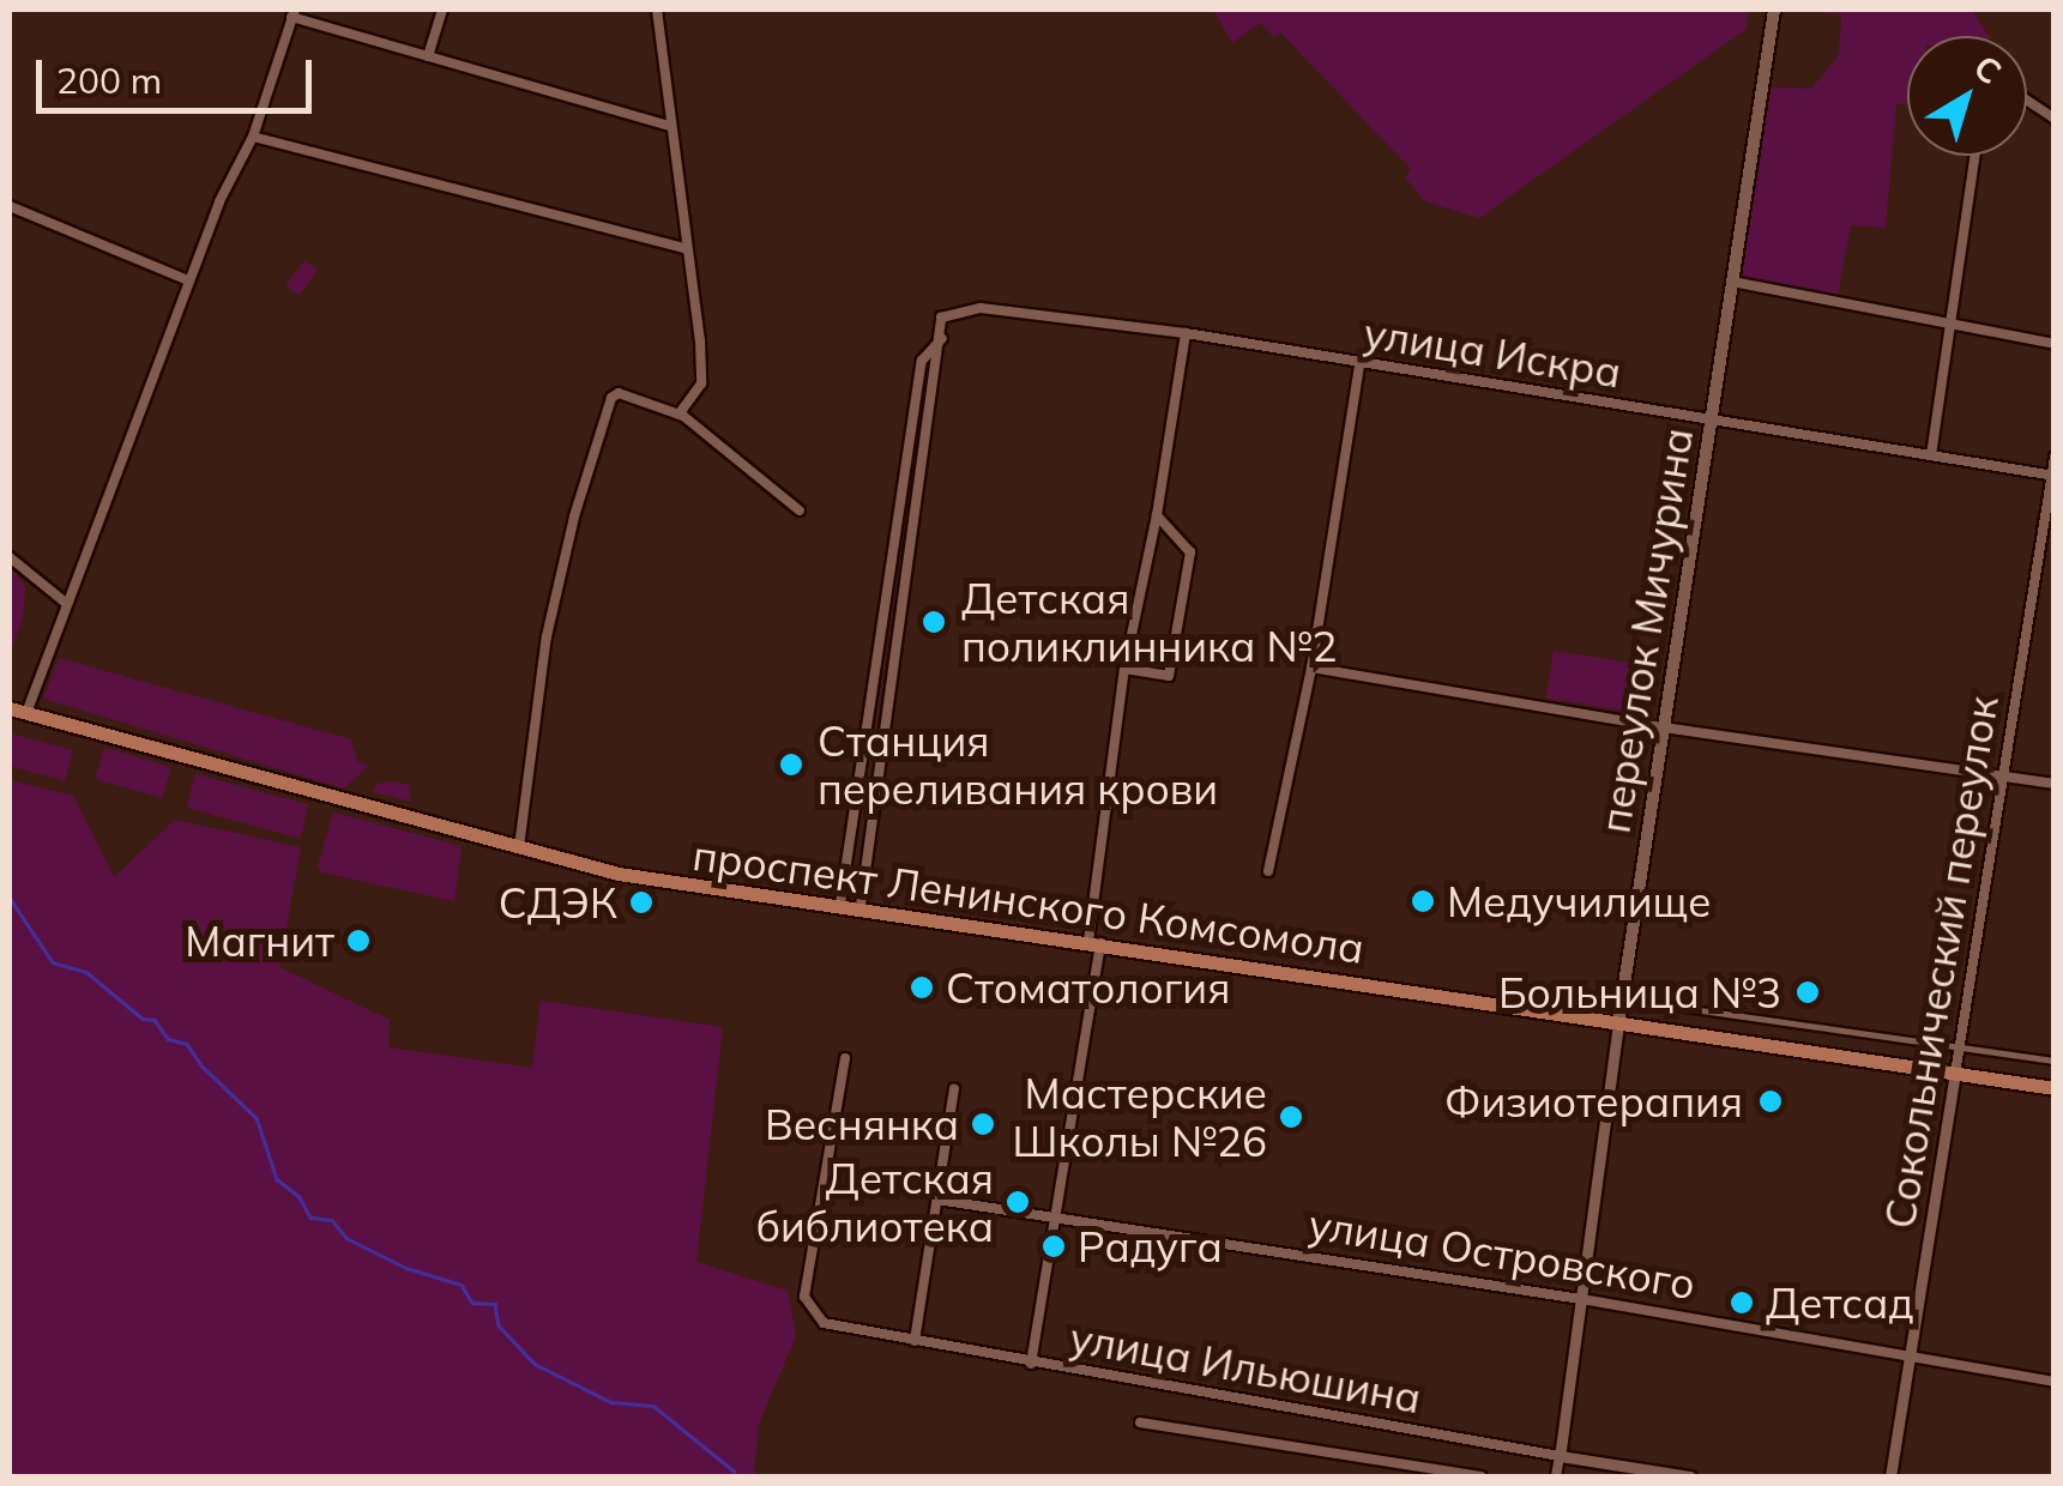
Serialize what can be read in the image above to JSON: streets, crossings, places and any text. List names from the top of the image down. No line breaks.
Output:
{"streets":{"main road":["переулок Мичурина","проспект Ленинского Комсомола"],"street":["улица Искра","Сокольнический переулок","улица Островского","улица Ильюшина"]},"crossings":[["улица Искра","переулок Мичурина"],["улица Искра","Сокольнический переулок"],["переулок Мичурина","проспект Ленинского Комсомола"],["переулок Мичурина","улица Островского"],["переулок Мичурина","улица Ильюшина"],["проспект Ленинского Комсомола","Сокольнический переулок"],["Сокольнический переулок","улица Островского"]],"places":["Детская поликлинника №2","Станция переливания крови","Медучилище","СДЭК","Магнит","Стоматология","Больница №3","Физиотерапия","Мастерские Школы №26","Веснянка","Детская библиотека","Радуга","Детсад"],"scale_bar":"200 m","north":"top right"}
